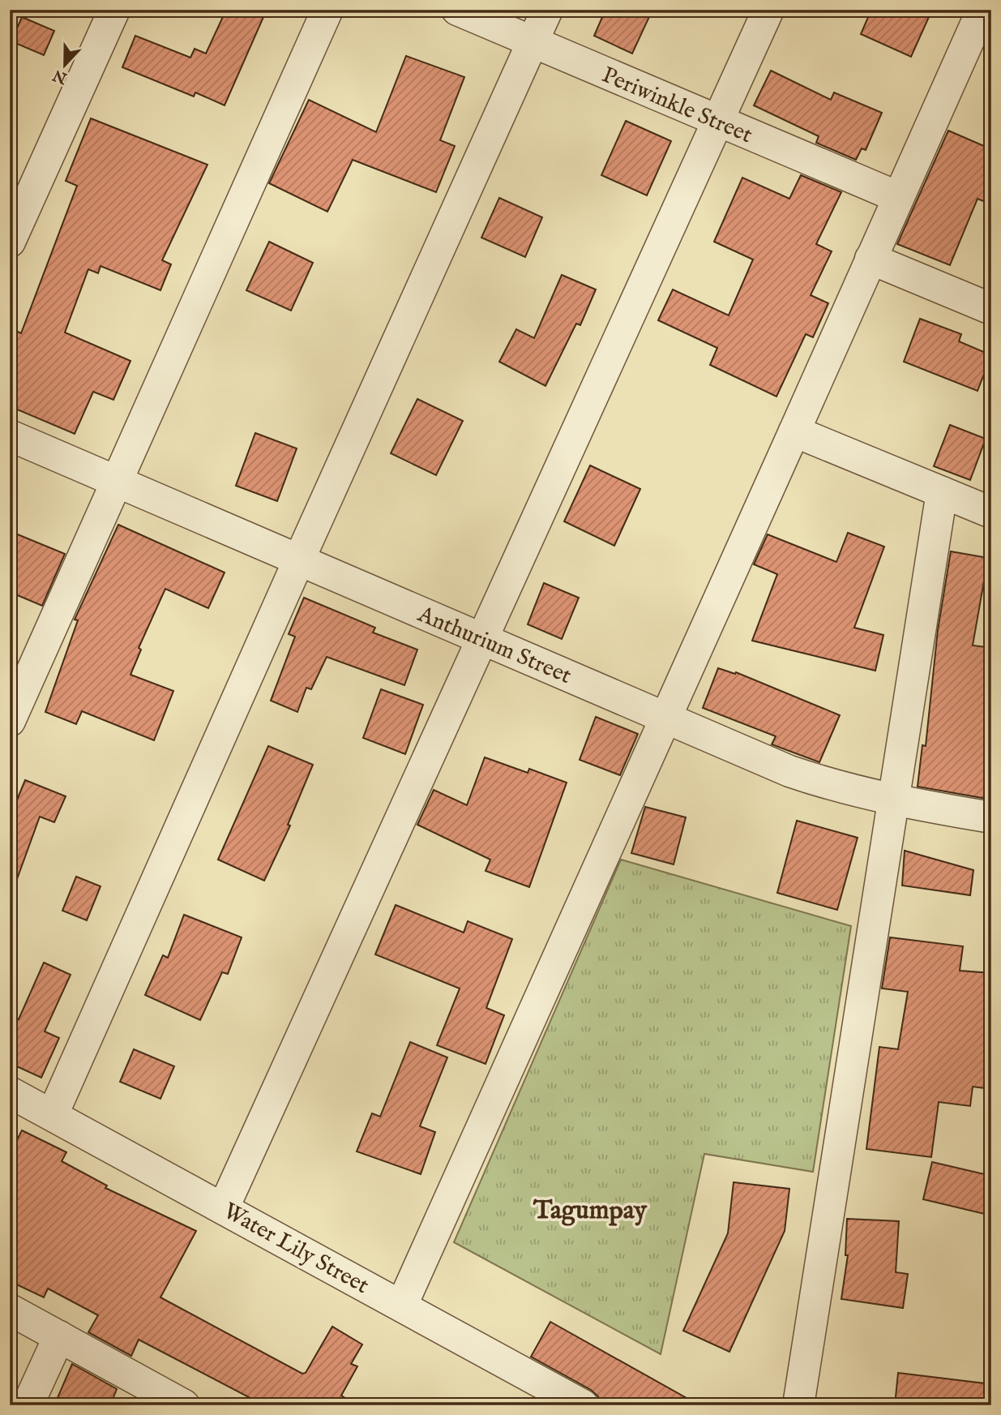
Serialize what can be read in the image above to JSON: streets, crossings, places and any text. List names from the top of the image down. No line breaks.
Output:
{"streets":{"street":["Periwinkle Street","Anthurium Street","Water Lily Street"]},"districts":["Tagumpay"],"north":"bottom"}
